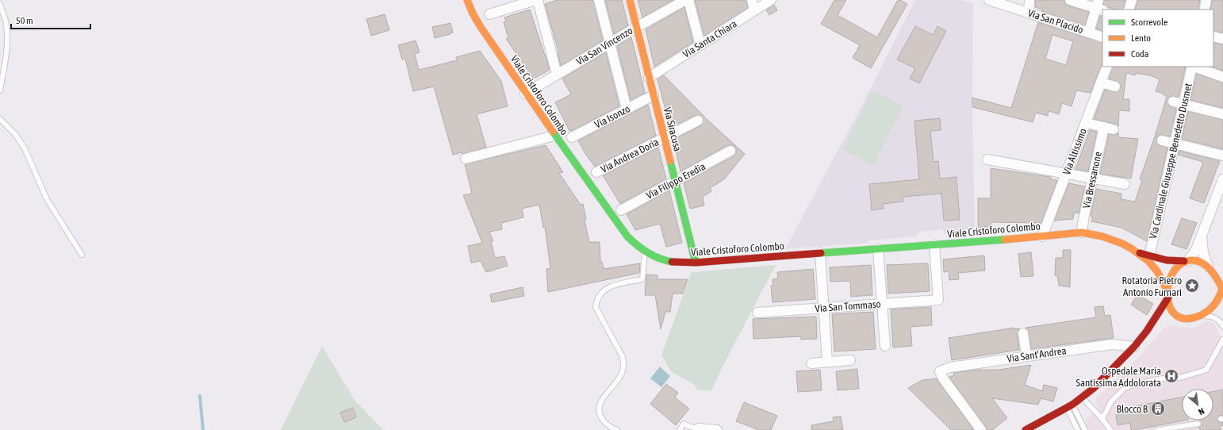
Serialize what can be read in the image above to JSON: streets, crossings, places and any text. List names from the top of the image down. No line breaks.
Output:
{"streets":{"street":["Via San Placido","Via Santa Chiara","Via San Vincenzo","Viale Cristoforo Colombo","Via Isonzo","Via Siracusa","Via Altissimo","Via Andrea Doria","Via Cardinale Giuseppe Benedetto Dusmet","Via Bressanone","Via Filippo Eredia","Via San Tommaso","Via Sant'Andrea"]},"crossings":[["Via Santa Chiara","Via Siracusa"],["Via San Vincenzo","Viale Cristoforo Colombo"],["Via San Vincenzo","Via Siracusa"],["Viale Cristoforo Colombo","Via Siracusa"],["Viale Cristoforo Colombo","Via Altissimo"],["Viale Cristoforo Colombo","Via Bressanone"],["Viale Cristoforo Colombo","Via San Tommaso"],["Via Isonzo","Via Siracusa"],["Via Siracusa","Via Andrea Doria"],["Via Siracusa","Via Filippo Eredia"]],"places":{"place":["Rotatoria Pietro Antonio Furnari"],"hospital":["Ospedale Maria Santissima Addolorata"],"building":["Blocco B"]},"legend":["Scorrevole","Lento","Coda"],"scale_bar":"50 m","north":"bottom right"}
